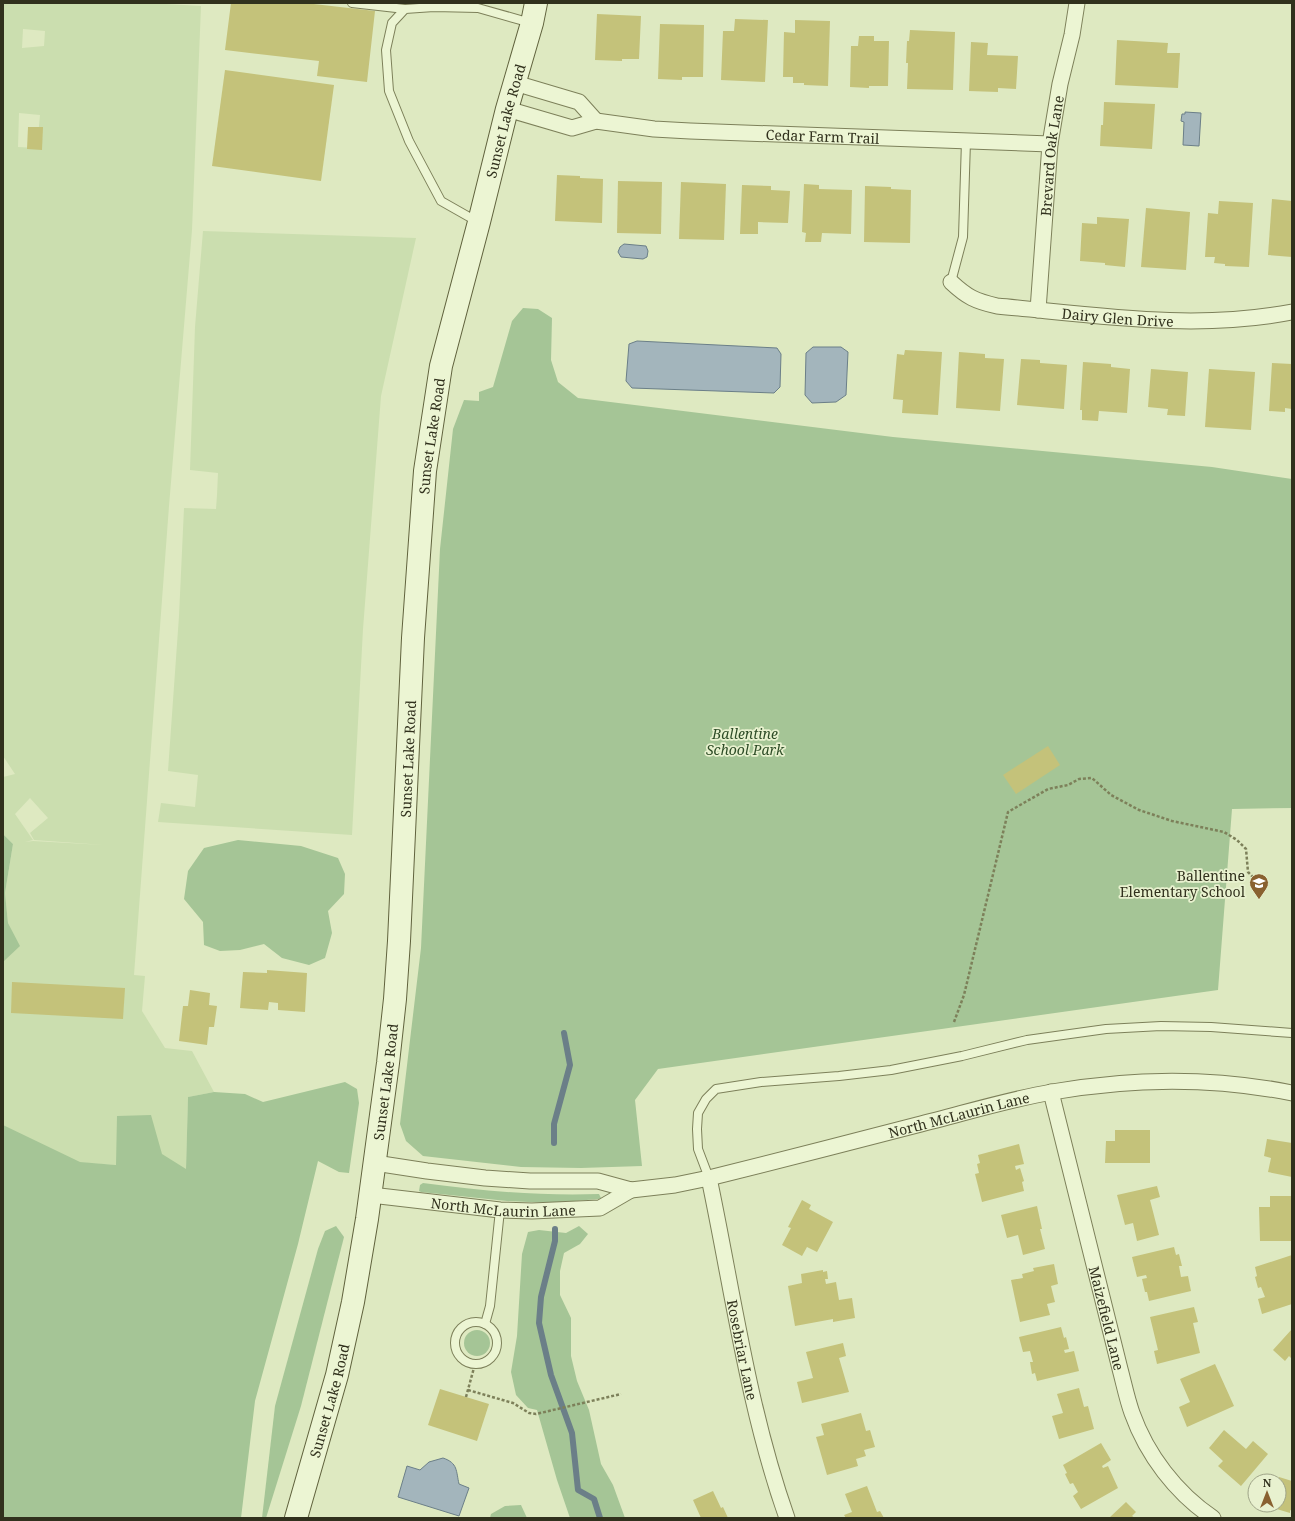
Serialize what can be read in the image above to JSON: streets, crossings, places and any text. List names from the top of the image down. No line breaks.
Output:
{"streets":{"main road":["Sunset Lake Road"],"street":["Cedar Farm Trail","Brevard Oak Lane","Dairy Glen Drive","North McLaurin Lane","Maizefield Lane","Rosebriar Lane"]},"crossings":[["Sunset Lake Road","Cedar Farm Trail"],["Sunset Lake Road","North McLaurin Lane"],["Cedar Farm Trail","Brevard Oak Lane"],["Brevard Oak Lane","Dairy Glen Drive"],["North McLaurin Lane","Maizefield Lane"],["North McLaurin Lane","Rosebriar Lane"]],"parks":["Ballentine School Park"],"places":{"school or university":["Ballentine Elementary School"]},"north":"top"}
